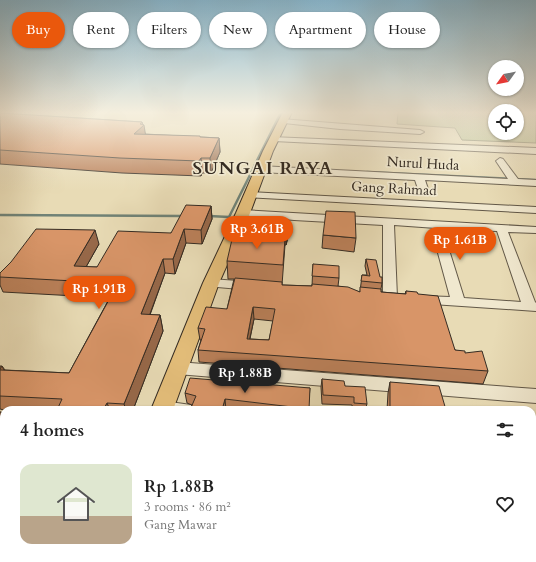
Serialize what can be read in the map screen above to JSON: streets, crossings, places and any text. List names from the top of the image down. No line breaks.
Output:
{"streets":{"street":["Nurul Huda","Gang Rahmad"]},"districts":["SUNGAI RAYA"],"north":"bottom left","page":{"chip":["Buy","Rent","Filters","New","Apartment","House"],"price":["Rp 3.61B","Rp 1.61B","Rp 1.91B","Rp 1.88B"],"heading":"4 homes","list":[{"name":"Rp 1.88B","note":"3 rooms · 86 m² · Gang Mawar"}]}}
